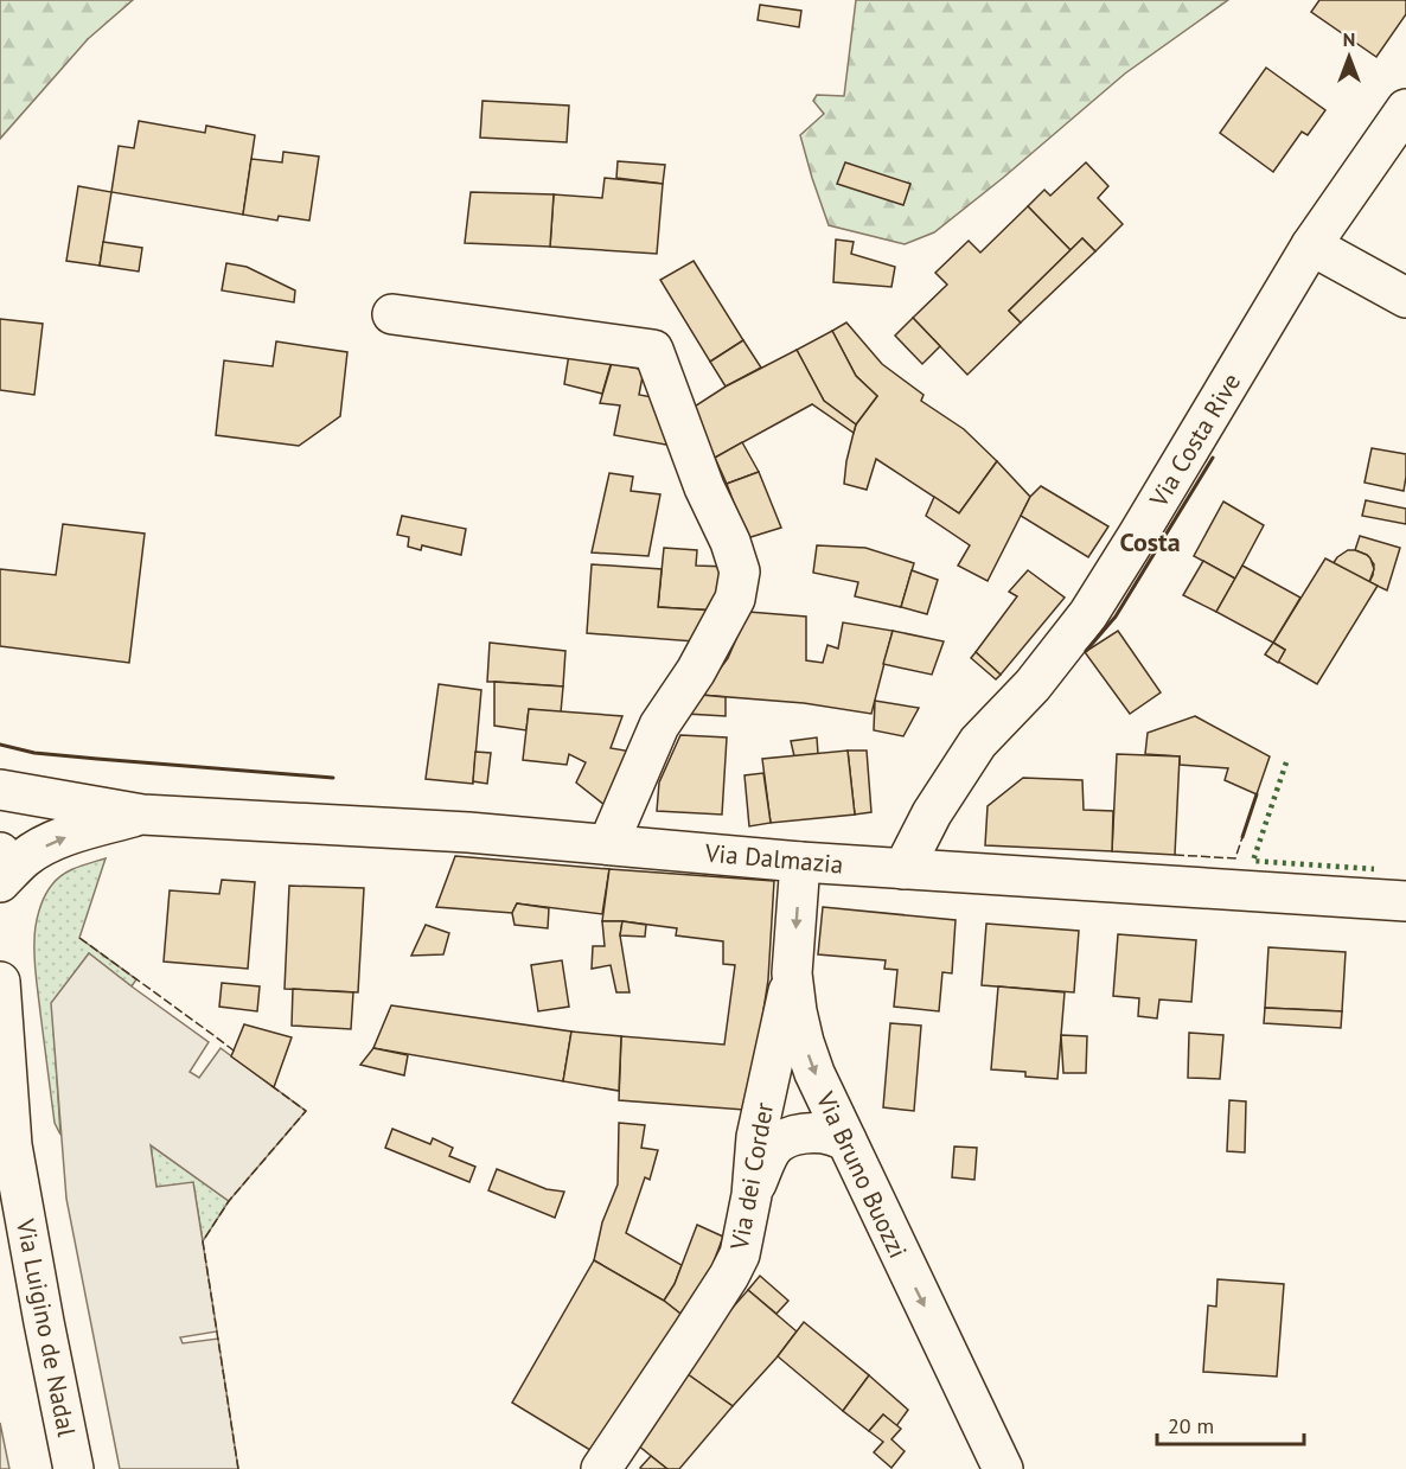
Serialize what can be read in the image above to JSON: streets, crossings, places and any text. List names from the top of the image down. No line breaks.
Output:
{"streets":{"street":["Via Costa Rive","Via Dalmazia","Via Bruno Buozzi","Via dei Corder","Via Luigino de Nadal"]},"crossings":[["Via Costa Rive","Via Dalmazia"],["Via Dalmazia","Via Bruno Buozzi"],["Via Bruno Buozzi","Via dei Corder"]],"one_way":["Via Bruno Buozzi"],"districts":["Costa"],"scale_bar":"20 m","north":"top"}
